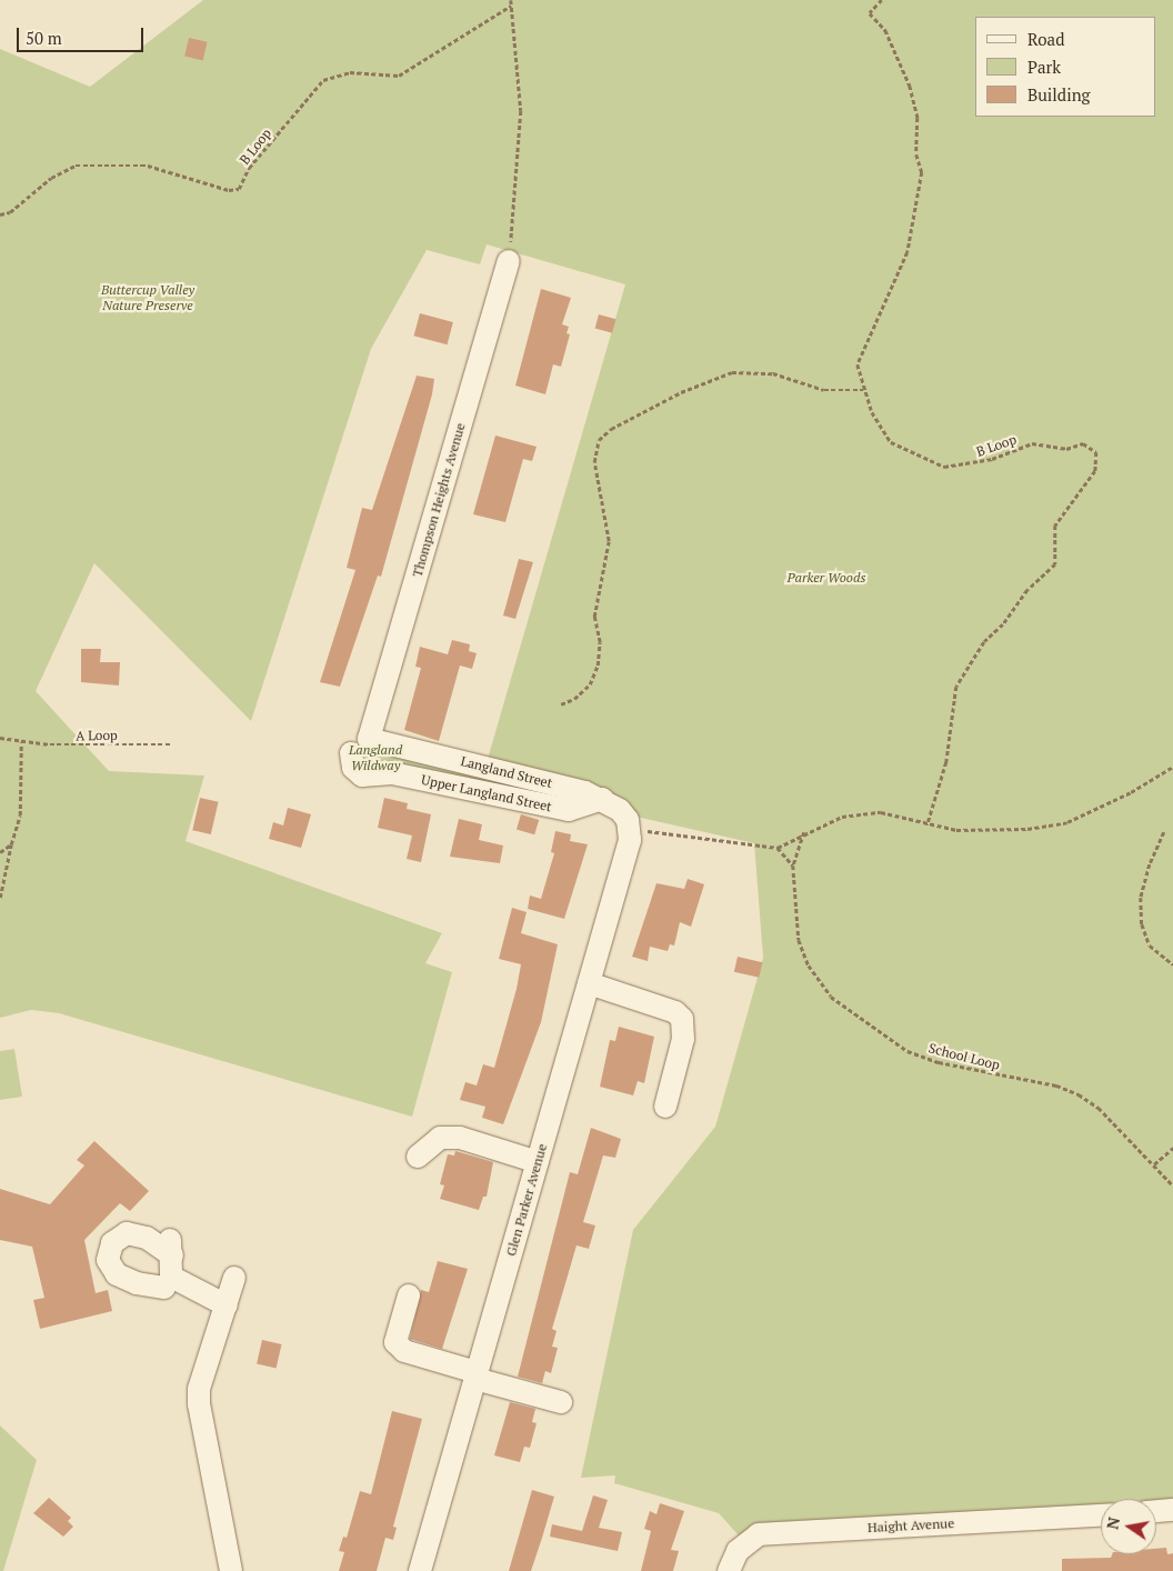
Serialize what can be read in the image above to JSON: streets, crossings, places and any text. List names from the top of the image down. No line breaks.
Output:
{"streets":{"street":["Thompson Heights Avenue","Langland Street","Upper Langland Street","Glen Parker Avenue","Haight Avenue"],"path":["B Loop","A Loop","School Loop"]},"crossings":[["Thompson Heights Avenue","Langland Street"],["Langland Street","Upper Langland Street"],["Langland Street","Glen Parker Avenue"]],"parks":["Buttercup Valley Nature Preserve","Parker Woods","Langland Wildway"],"legend":["Road","Park","Building"],"scale_bar":"50 m","north":"left"}
